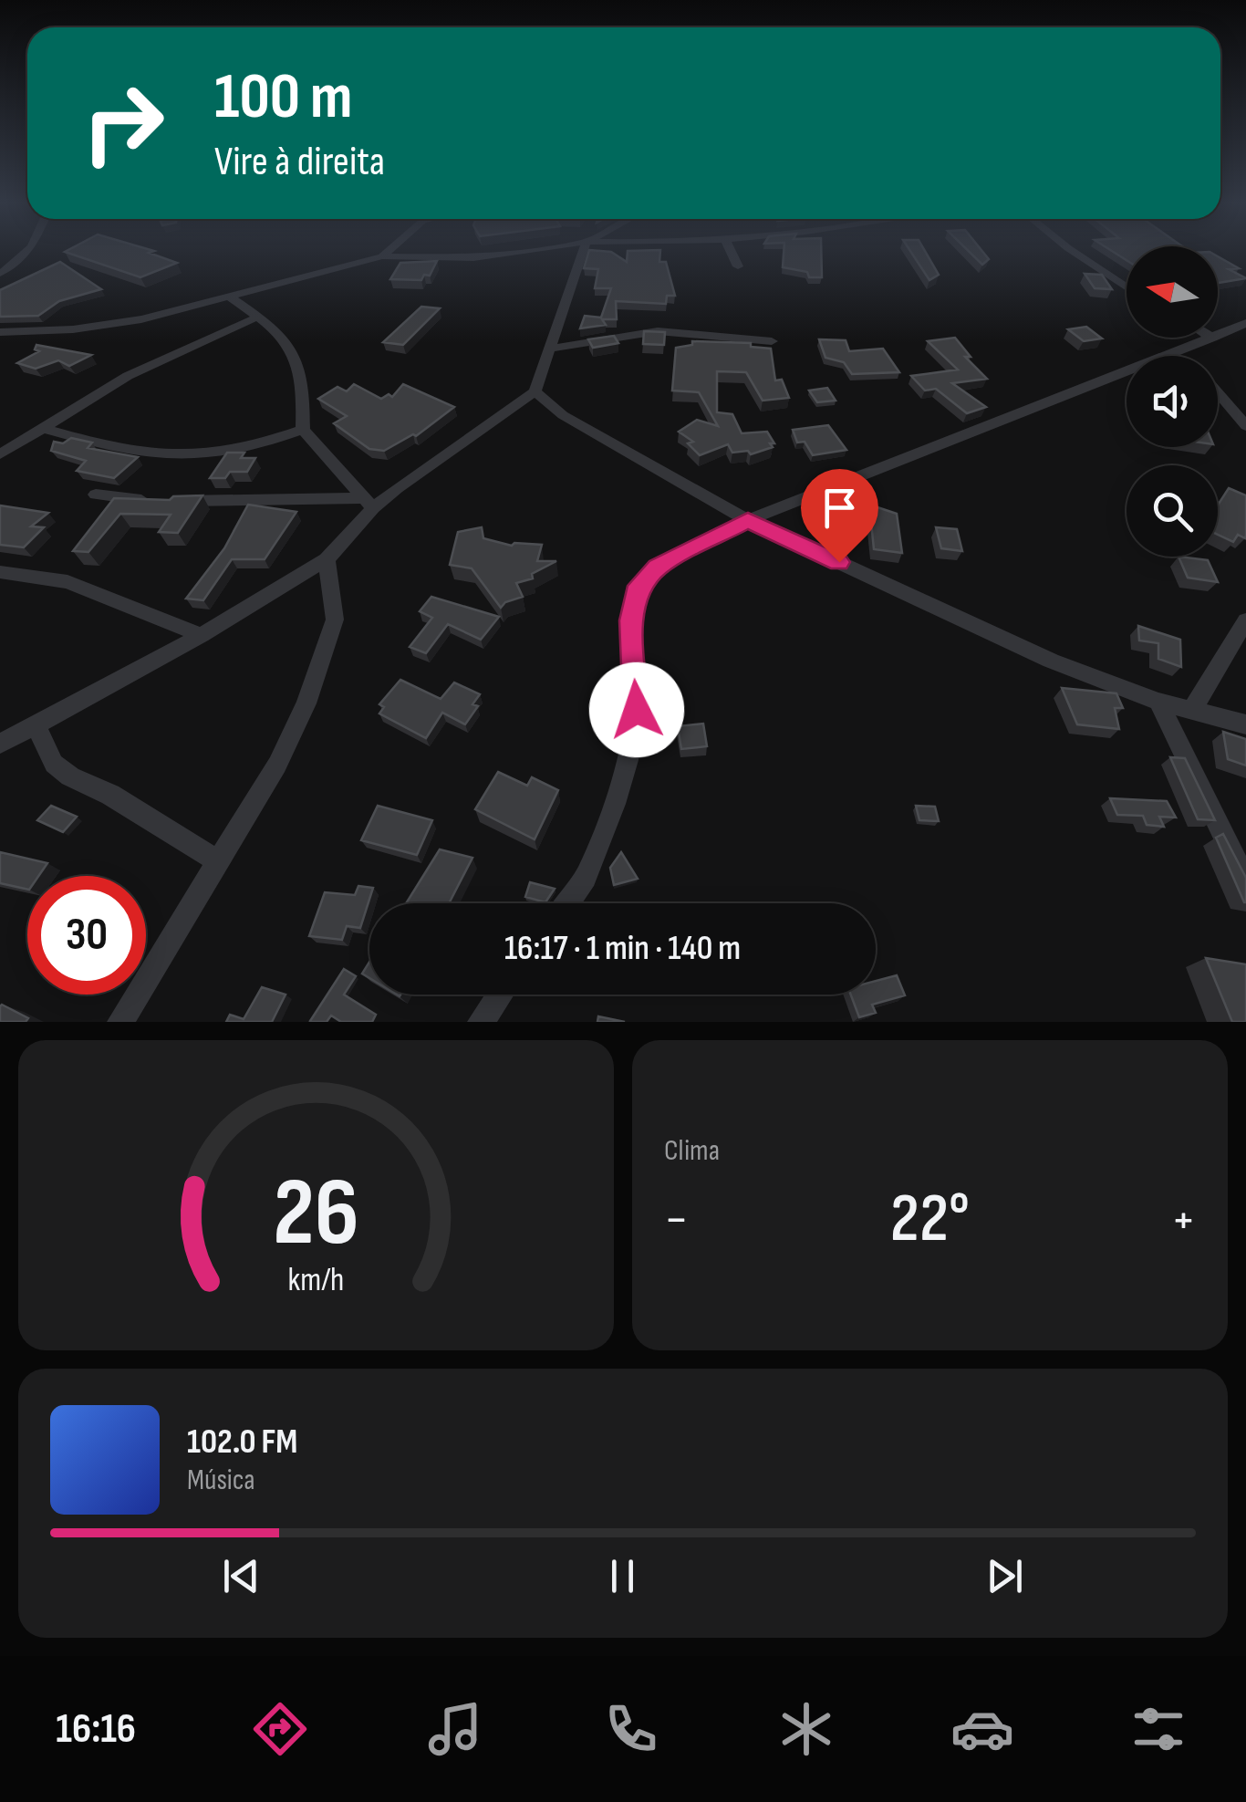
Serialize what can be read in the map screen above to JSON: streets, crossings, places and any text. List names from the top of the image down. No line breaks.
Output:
{"north":"left","page":{"turn":["100 m","Vire à direita"],"limit":"30","trip":"16:17 · 1 min · 140 m","tile":"Clima","heat":["−","22°","+"],"song":["102.0 FM","Música"],"tabs":"16:16","gauge":["26","km/h"]}}
